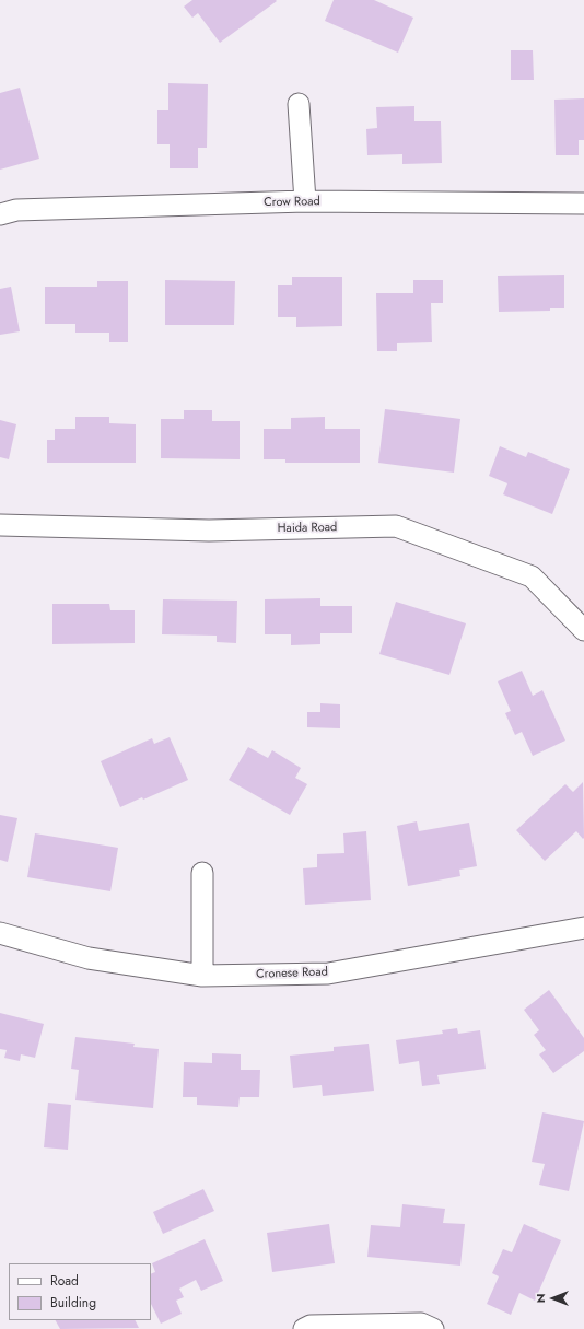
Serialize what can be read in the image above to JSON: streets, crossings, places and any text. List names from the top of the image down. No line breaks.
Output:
{"streets":{"street":["Crow Road","Haida Road","Cronese Road"]},"legend":["Road","Building"],"north":"left"}
